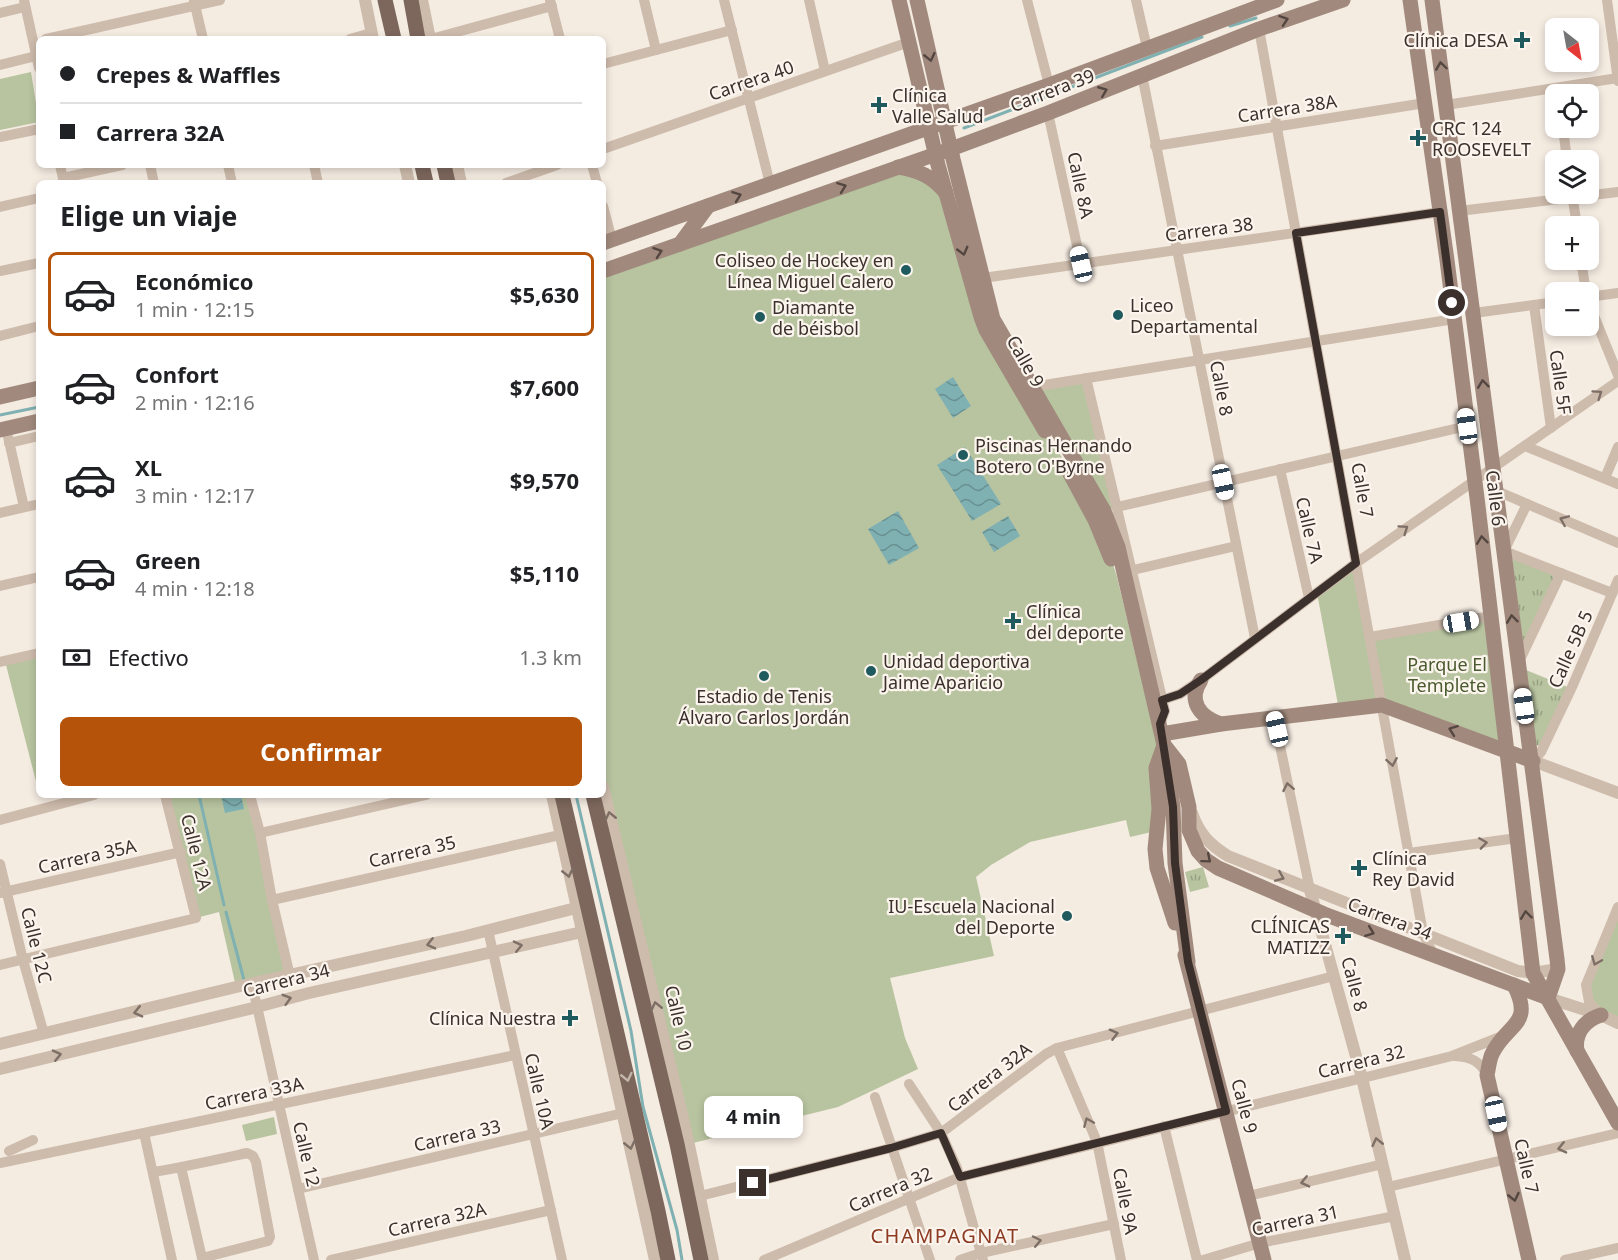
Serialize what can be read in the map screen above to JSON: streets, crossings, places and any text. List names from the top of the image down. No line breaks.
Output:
{"streets":{"main road":["Carrera 39","Calle 9","Calle 7","Calle 6","Carrera 34","Calle 10"],"street":["Carrera 40","Carrera 38A","Calle 8A","Carrera 38","Calle 5F","Calle 8","Calle 7A","Calle 5B 5","Carrera 35","Calle 12A","Carrera 35A","Calle 12C","Carrera 32","Carrera 32A","Calle 10A","Carrera 33A","Carrera 33","Calle 12","Calle 9A","Carrera 31"]},"crossings":[["Carrera 40","Calle 9"],["Carrera 39","Calle 8A"],["Carrera 39","Calle 9"],["Carrera 39","Calle 8"],["Carrera 39","Calle 7"],["Carrera 38A","Calle 8"],["Carrera 38A","Calle 7"],["Carrera 38A","Calle 6"],["Calle 8A","Carrera 38"],["Carrera 38","Calle 9"],["Carrera 38","Calle 8"],["Carrera 38","Calle 7"],["Carrera 38","Calle 6"],["Calle 9","Carrera 34"],["Calle 9","Carrera 32"],["Calle 9","Carrera 32A"],["Calle 9","Carrera 31"],["Calle 8","Carrera 34"],["Calle 8","Carrera 32"],["Calle 8","Carrera 32A"],["Calle 8","Carrera 31"],["Calle 7","Carrera 34"],["Calle 7","Carrera 32"],["Calle 6","Calle 5B 5"],["Calle 6","Carrera 34"],["Calle 12A","Carrera 35A"],["Calle 12A","Calle 12C"],["Carrera 35A","Calle 12C"],["Carrera 34","Calle 12C"],["Carrera 34","Calle 10A"],["Carrera 34","Calle 12"],["Calle 10","Carrera 32A"],["Carrera 32","Calle 9A"],["Carrera 32A","Calle 10A"],["Carrera 32A","Calle 9A"],["Calle 10A","Carrera 33A"],["Calle 10A","Carrera 33"],["Carrera 33A","Calle 12"],["Carrera 33","Calle 12"]],"one_way":["Calle 9A"],"districts":["CHAMPAGNAT"],"parks":["Parque El Templete"],"places":{"health":["Clínica DESA","Clínica Valle Salud","CRC 124 ROOSEVELT","Clínica del deporte","Clínica Rey David","CLÍNICAS MATIZZ","Clínica Nuestra"],"other":["Coliseo de Hockey en Línea Miguel Calero","Liceo Departamental","Diamante de béisbol","Piscinas Hernando Botero O'Byrne","Unidad deportiva Jaime Aparicio","Estadio de Tenis Álvaro Carlos Jordán","IU-Escuela Nacional del Deporte"]},"north":"bottom right","page":{"map_buttons":["+","−"],"banner":["Crepes & Waffles","Carrera 32A"],"heading":"Elige un viaje","list":[{"name":"Económico","note":"1 min · 12:15","value":"$5,630"},{"name":"Confort","note":"2 min · 12:16","value":"$7,600"},{"name":"XL","note":"3 min · 12:17","value":"$9,570"},{"name":"Green","note":"4 min · 12:18","value":"$5,110"}],"pay":["Efectivo","1.3 km"],"buttons":"Confirmar","bubble":"4 min"}}
